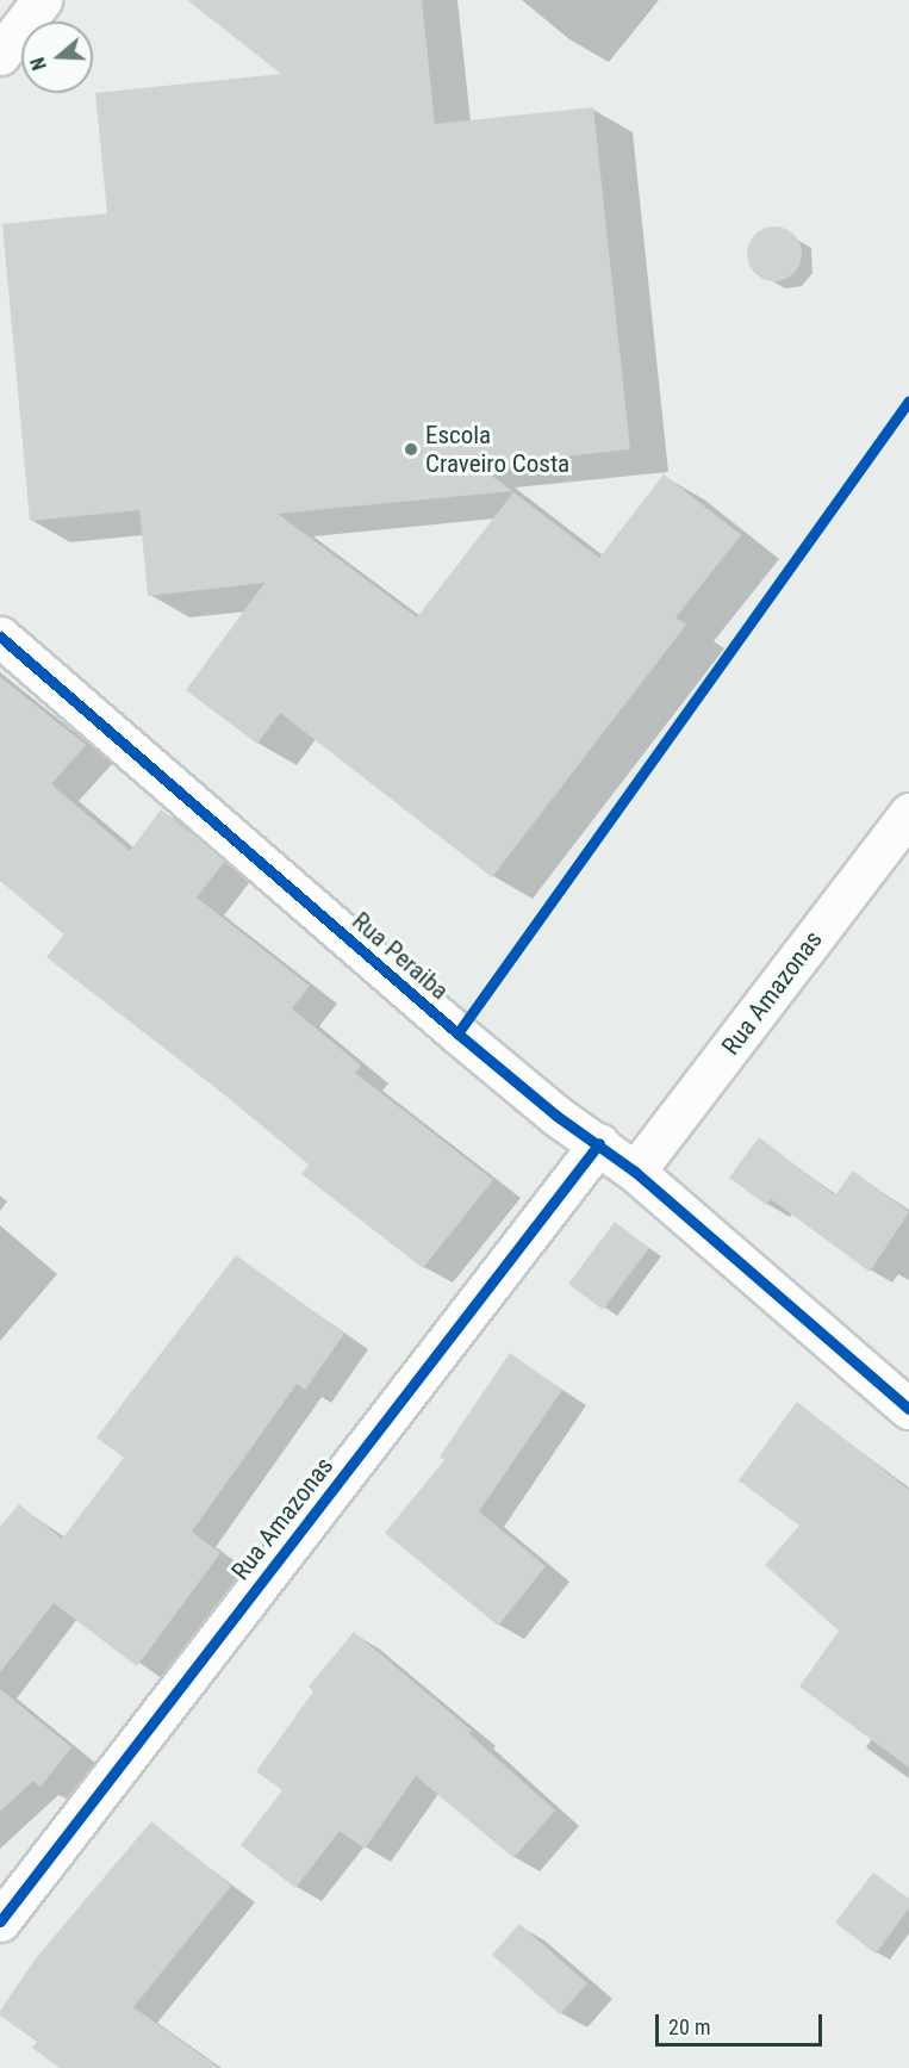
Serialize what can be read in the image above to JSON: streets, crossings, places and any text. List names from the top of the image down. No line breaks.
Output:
{"streets":{"street":["Rua Peraiba","Rua Amazonas"]},"crossings":[["Rua Peraiba","Rua Amazonas"]],"places":["Escola Craveiro Costa"],"scale_bar":"20 m","north":"left"}
